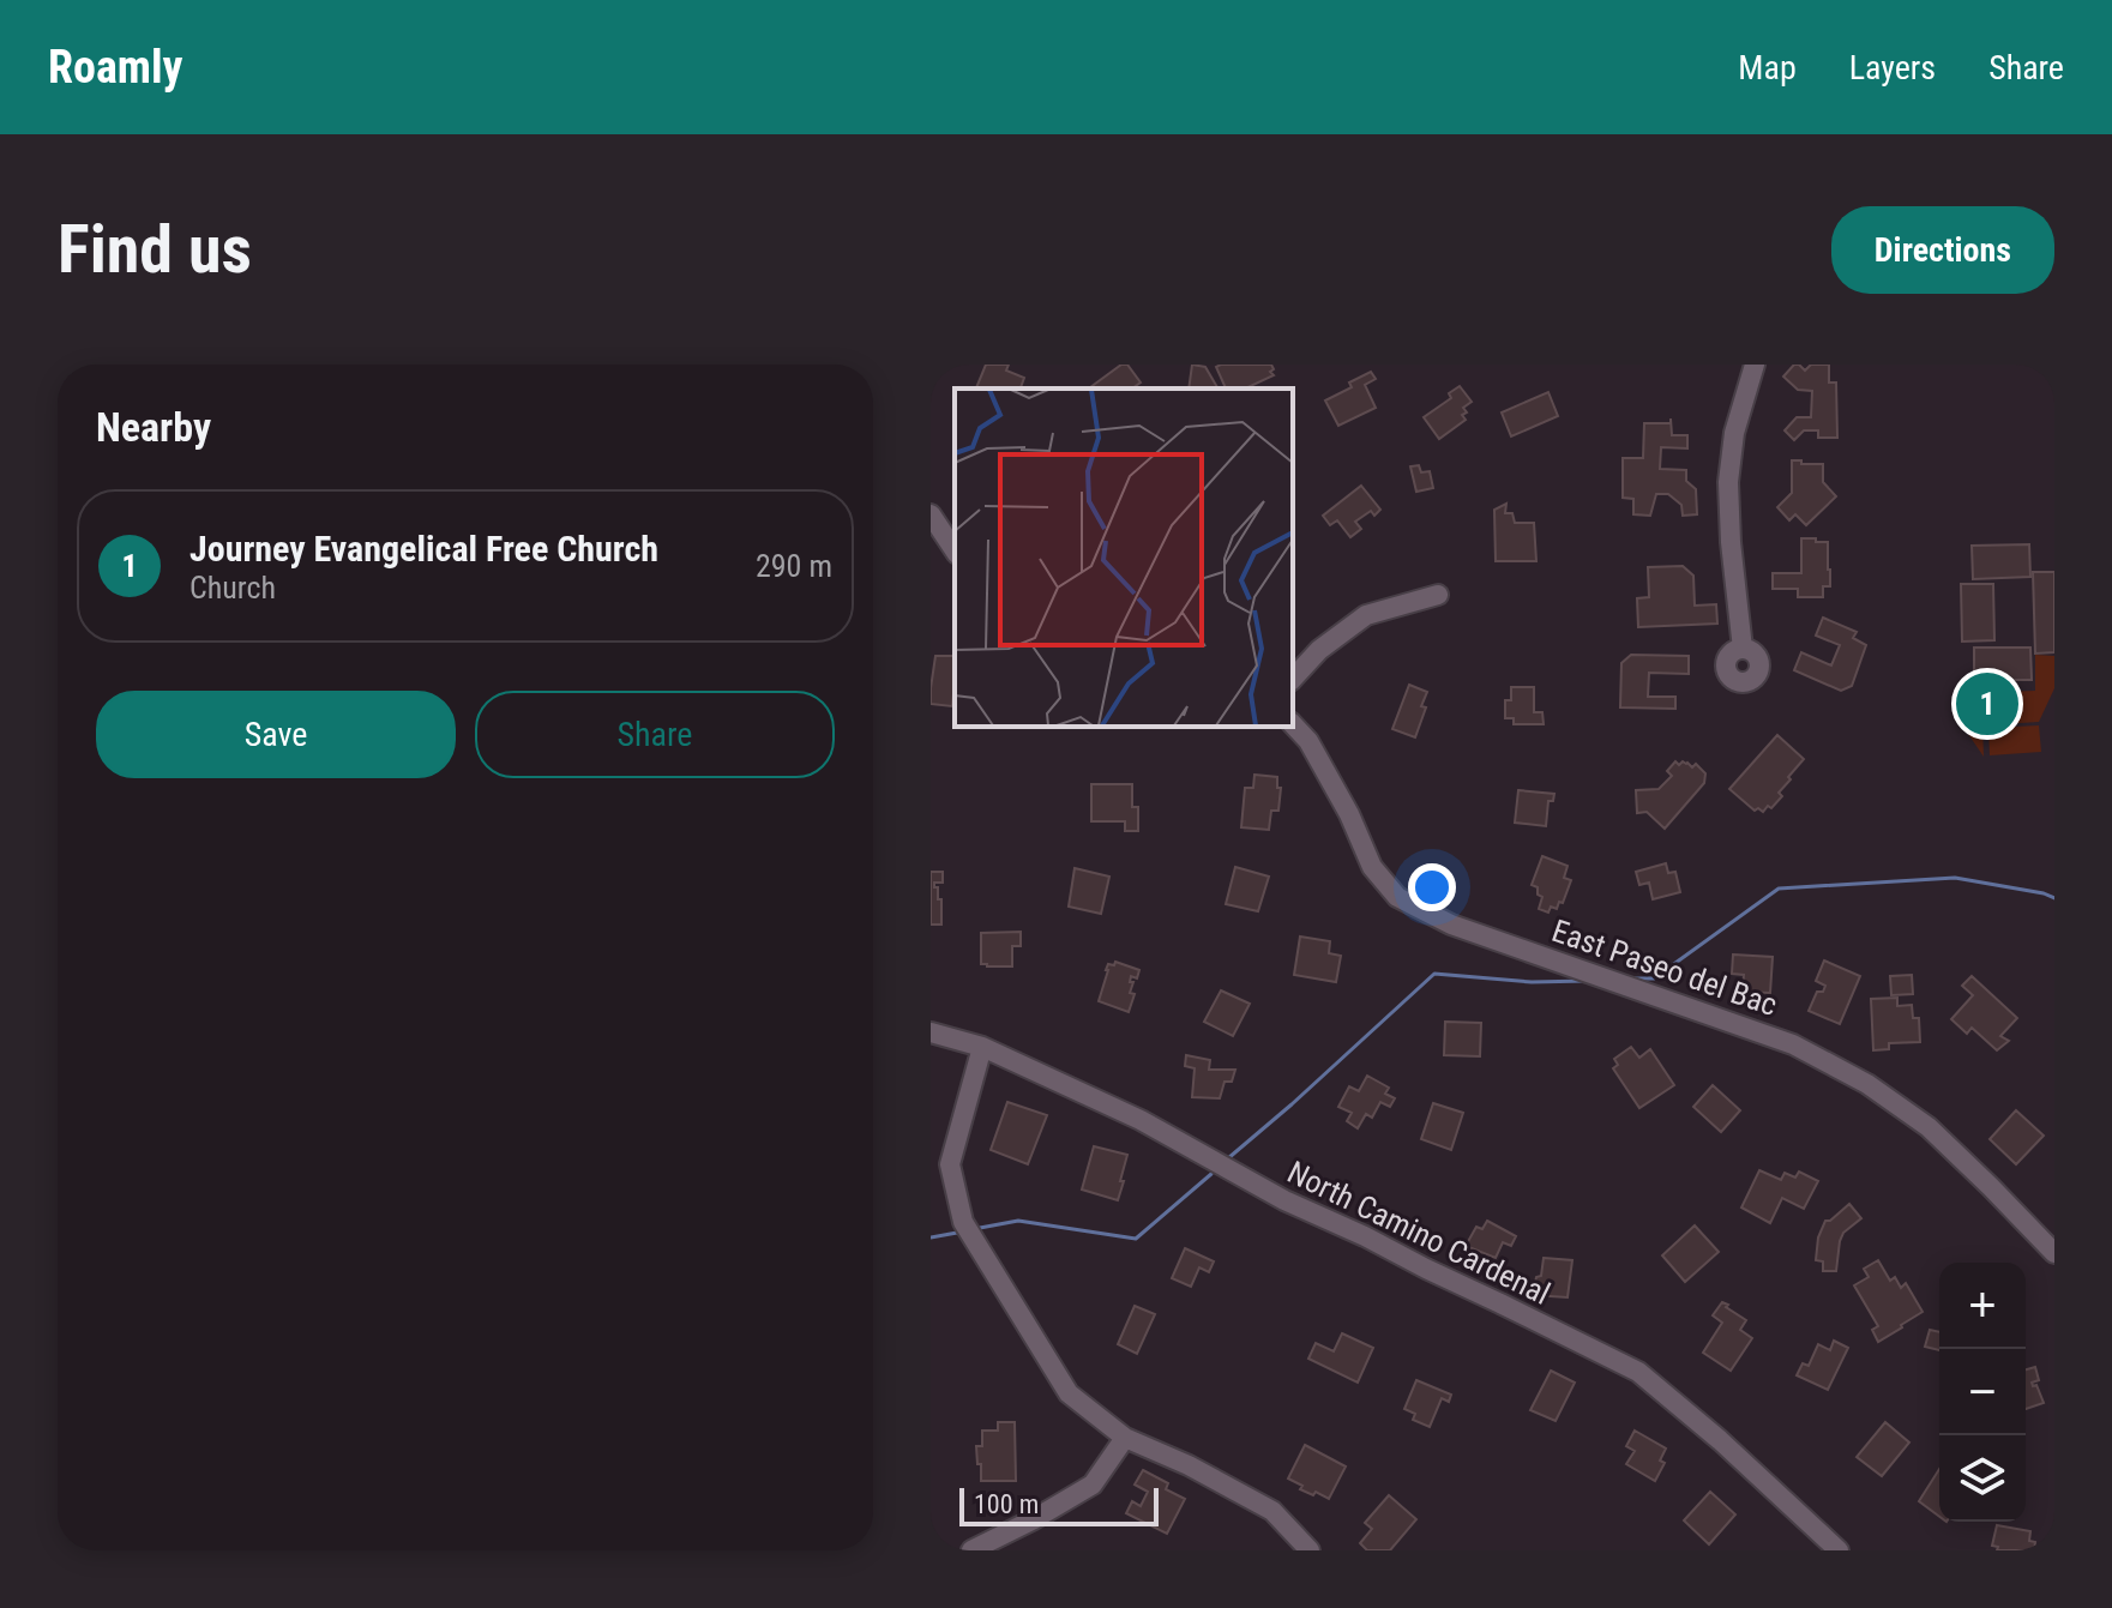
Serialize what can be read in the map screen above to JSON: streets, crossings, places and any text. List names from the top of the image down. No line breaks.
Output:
{"streets":{"street":["East Paseo del Bac","North Camino Cardenal"]},"scale_bar":"100 m","page":{"header":"Roamly","nav":["Map","Layers","Share"],"buttons":["Directions",["Save","Share"]],"title":"Find us","heading":"Nearby","list":[{"mark":"1","name":"Journey Evangelical Free Church","note":"Church","value":"290 m"}],"pins":"1","map_buttons":["+","−"],"scale":"100 m"}}
